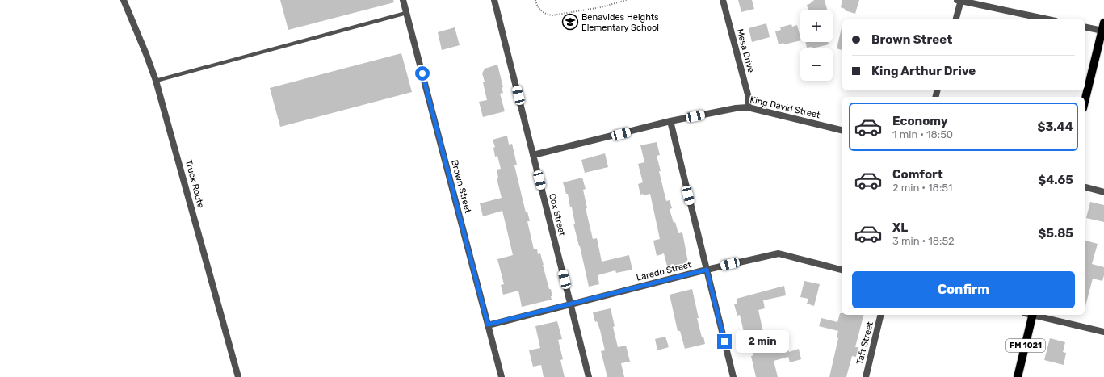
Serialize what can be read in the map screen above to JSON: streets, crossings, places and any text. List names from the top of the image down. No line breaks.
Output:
{"streets":{"main road":["FM 1021"],"street":["Mesa Drive","King David Street","Truck Route","Brown Street","Cox Street","Laredo Street","Taft Street"]},"crossings":[["Mesa Drive","King David Street"],["King David Street","Cox Street"],["Brown Street","Laredo Street"],["Cox Street","Laredo Street"]],"places":{"school or university":["Benavides Heights Elementary School"]},"page":{"map_buttons":["+","−"],"banner":["Brown Street","King Arthur Drive"],"list":[{"name":"Economy","note":"1 min · 18:50","value":"$3.44"},{"name":"Comfort","note":"2 min · 18:51","value":"$4.65"},{"name":"XL","note":"3 min · 18:52","value":"$5.85"}],"buttons":"Confirm","bubble":"2 min"}}
